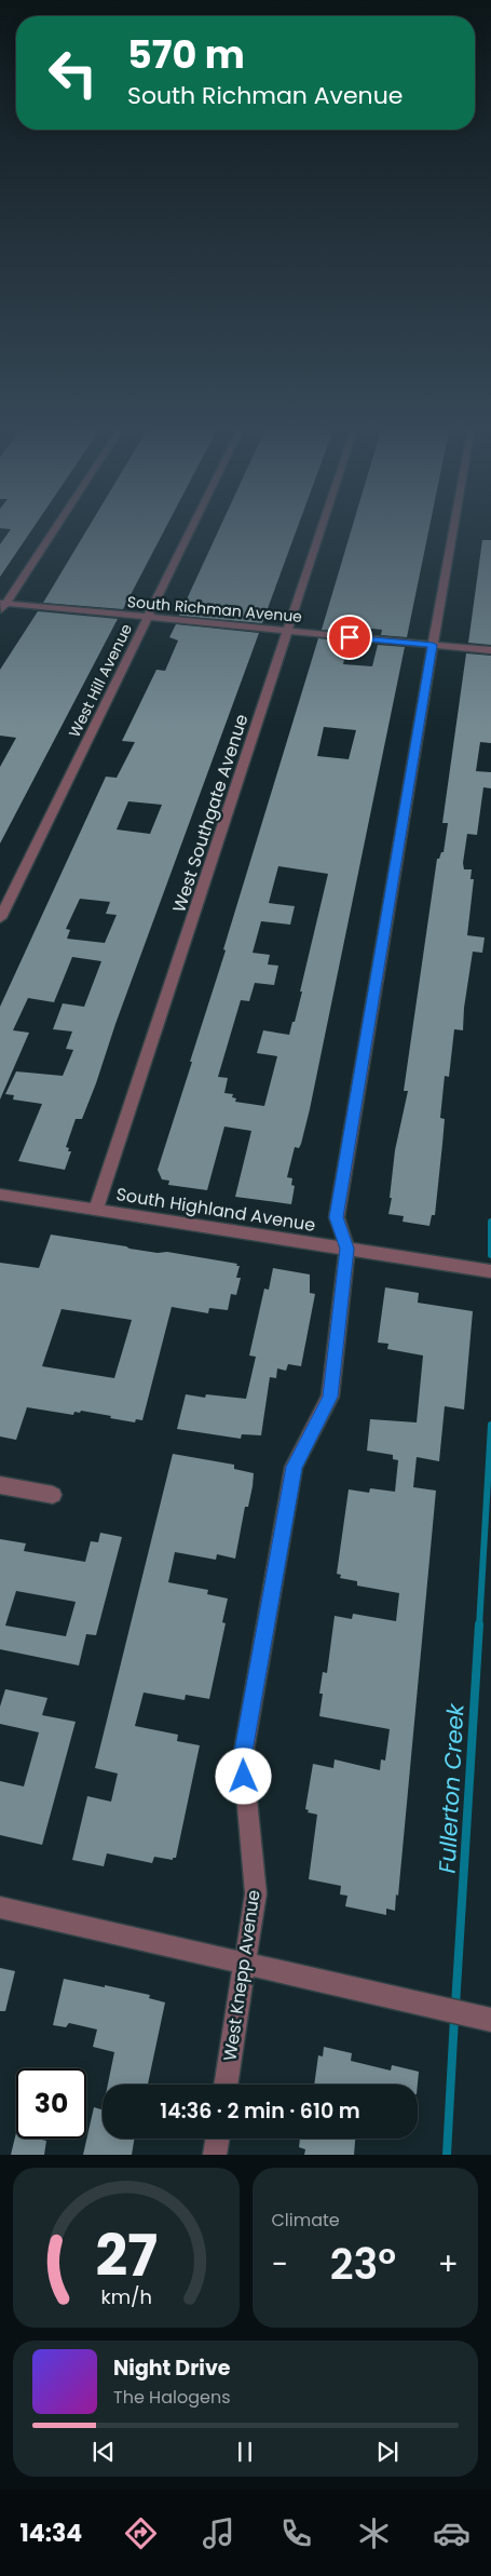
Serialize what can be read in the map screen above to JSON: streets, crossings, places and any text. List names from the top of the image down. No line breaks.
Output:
{"streets":{"street":["South Richman Avenue","West Hill Avenue","West Southgate Avenue","South Highland Avenue","West Knepp Avenue"]},"crossings":[["South Richman Avenue","West Hill Avenue"],["South Richman Avenue","West Southgate Avenue"],["South Richman Avenue","West Knepp Avenue"],["West Southgate Avenue","South Highland Avenue"],["South Highland Avenue","West Knepp Avenue"]],"water":["Fullerton Creek"],"page":{"turn":["570 m","South Richman Avenue"],"limit":"30","trip":"14:36 · 2 min · 610 m","tile":"Climate","heat":["−","23°","+"],"song":["Night Drive","The Halogens"],"tabs":"14:34","gauge":["27","km/h"]}}
